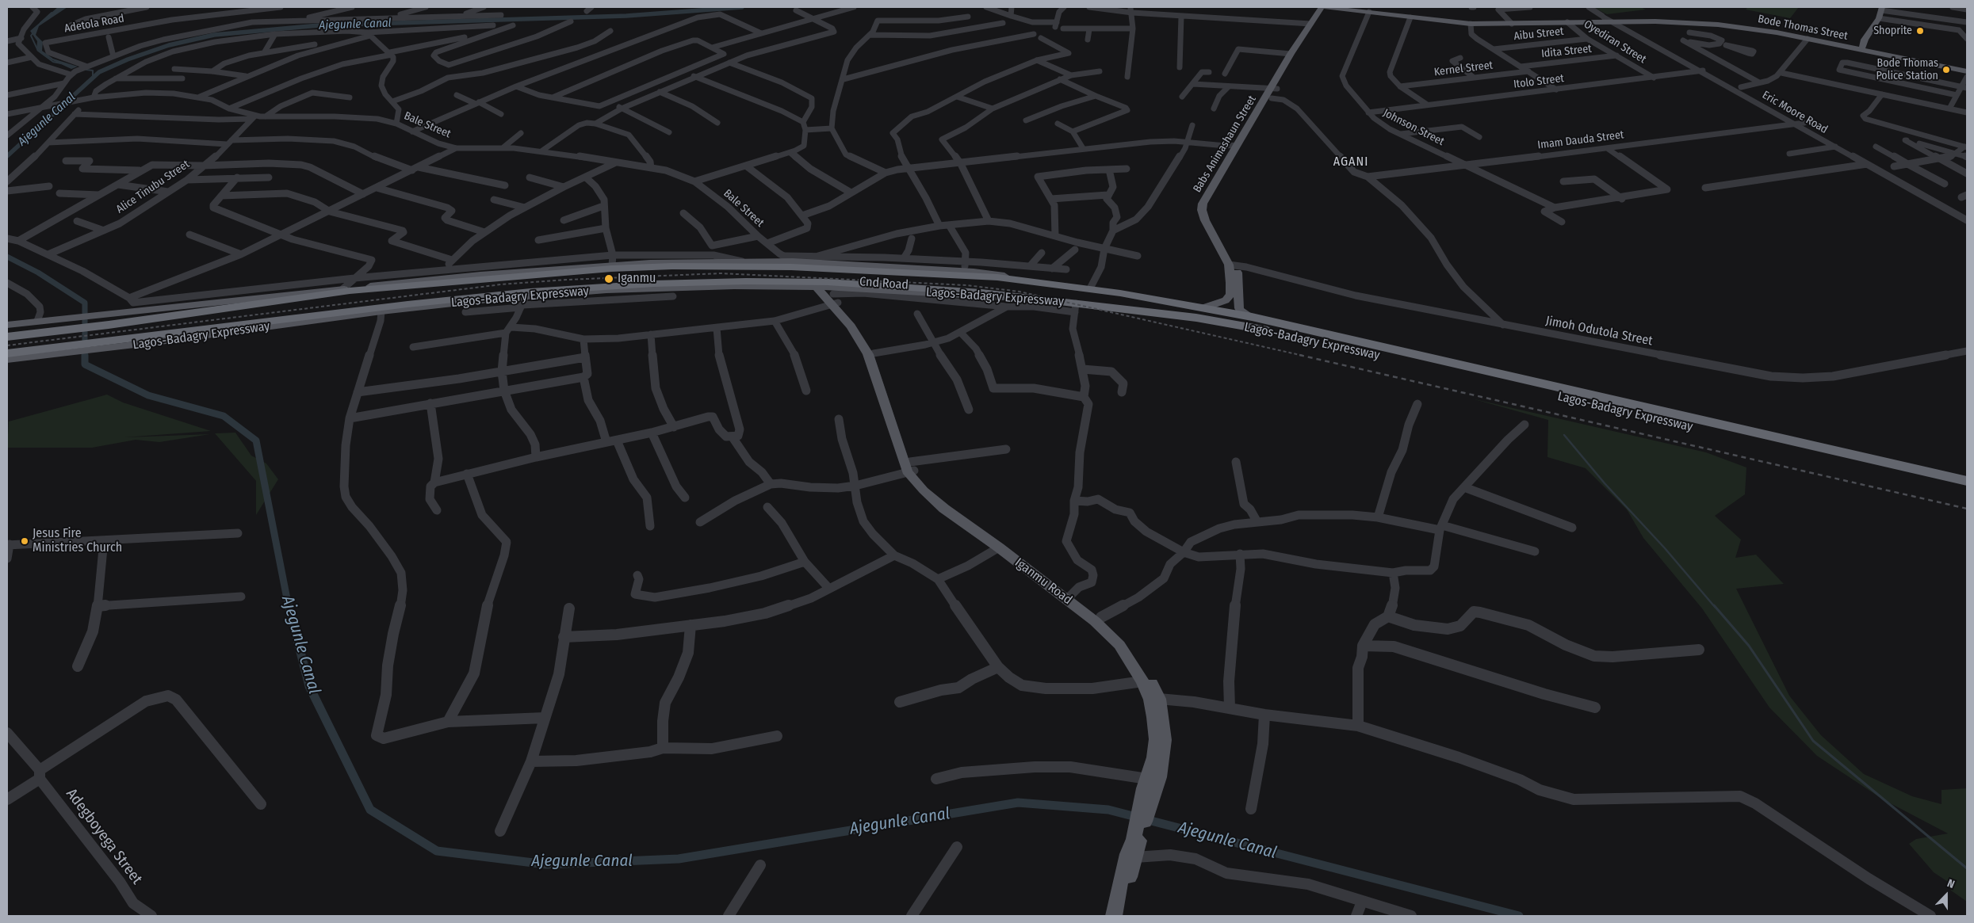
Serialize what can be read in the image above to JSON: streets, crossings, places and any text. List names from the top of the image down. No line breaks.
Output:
{"streets":{"highway":["Lagos-Badagry Expressway"],"main road":["Bode Thomas Street","Babs Animashaun Street","Iganmu Road"],"street":["Adetola Road","Aibu Street","Oyediran Street","Idita Street","Kernel Street","Itolo Street","Eric Moore Road","Bale Street","Johnson Street","Imam Dauda Street","Alice Tinubu Street","Cnd Road","Jimoh Odutola Street","Adegboyega Street"]},"crossings":[["Bode Thomas Street","Oyediran Street"],["Bode Thomas Street","Eric Moore Road"],["Bode Thomas Street","Johnson Street"],["Bode Thomas Street","Babs Animashaun Street"],["Aibu Street","Oyediran Street"],["Oyediran Street","Idita Street"],["Oyediran Street","Itolo Street"],["Itolo Street","Eric Moore Road"],["Itolo Street","Johnson Street"],["Eric Moore Road","Imam Dauda Street"],["Bale Street","Alice Tinubu Street"],["Bale Street","Lagos-Badagry Expressway"],["Johnson Street","Imam Dauda Street"],["Babs Animashaun Street","Lagos-Badagry Expressway"],["Babs Animashaun Street","Jimoh Odutola Street"],["Cnd Road","Lagos-Badagry Expressway"],["Cnd Road","Iganmu Road"],["Lagos-Badagry Expressway","Iganmu Road"]],"districts":["AGANI"],"water":["Ajegunle Canal"],"places":["Shoprite","Bode Thomas Police Station","Iganmu","Jesus Fire Ministries Church"],"north":"top"}
